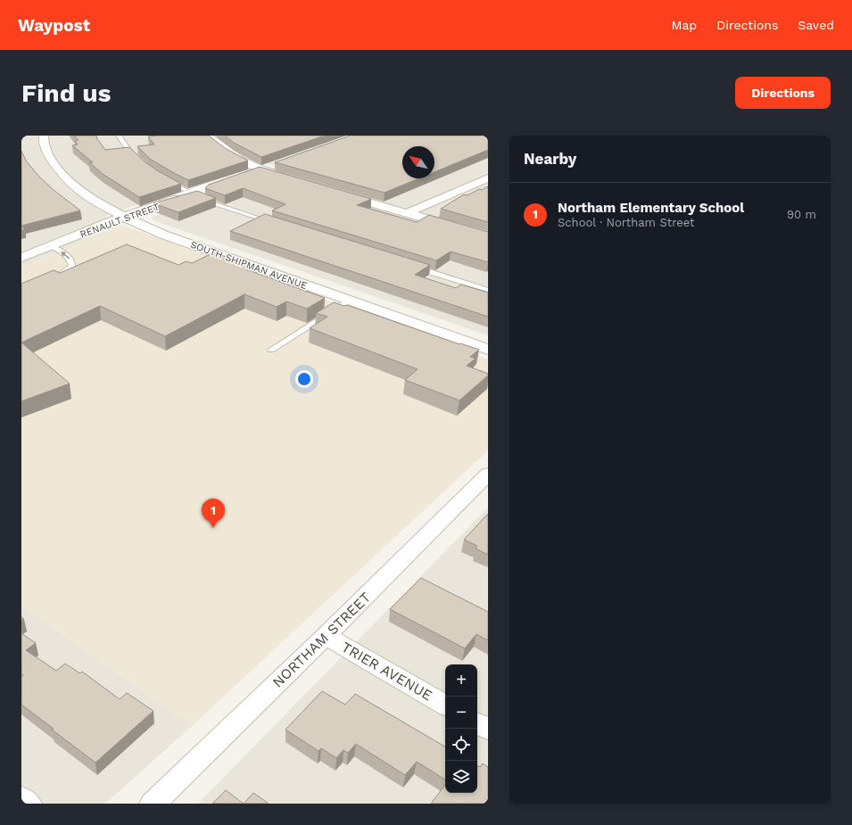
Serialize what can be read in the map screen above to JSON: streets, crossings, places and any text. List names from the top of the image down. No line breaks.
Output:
{"streets":{"street":["RENAULT STREET","SOUTH SHIPMAN AVENUE","NORTHAM STREET","TRIER AVENUE"]},"crossings":[["RENAULT STREET","SOUTH SHIPMAN AVENUE"],["NORTHAM STREET","TRIER AVENUE"]],"north":"top left","page":{"header":"Waypost","nav":["Map","Directions","Saved"],"buttons":"Directions","title":"Find us","heading":"Nearby","list":[{"mark":"1","name":"Northam Elementary School","note":"School · Northam Street","value":"90 m"}],"pins":"1","map_buttons":["+","−"]}}
